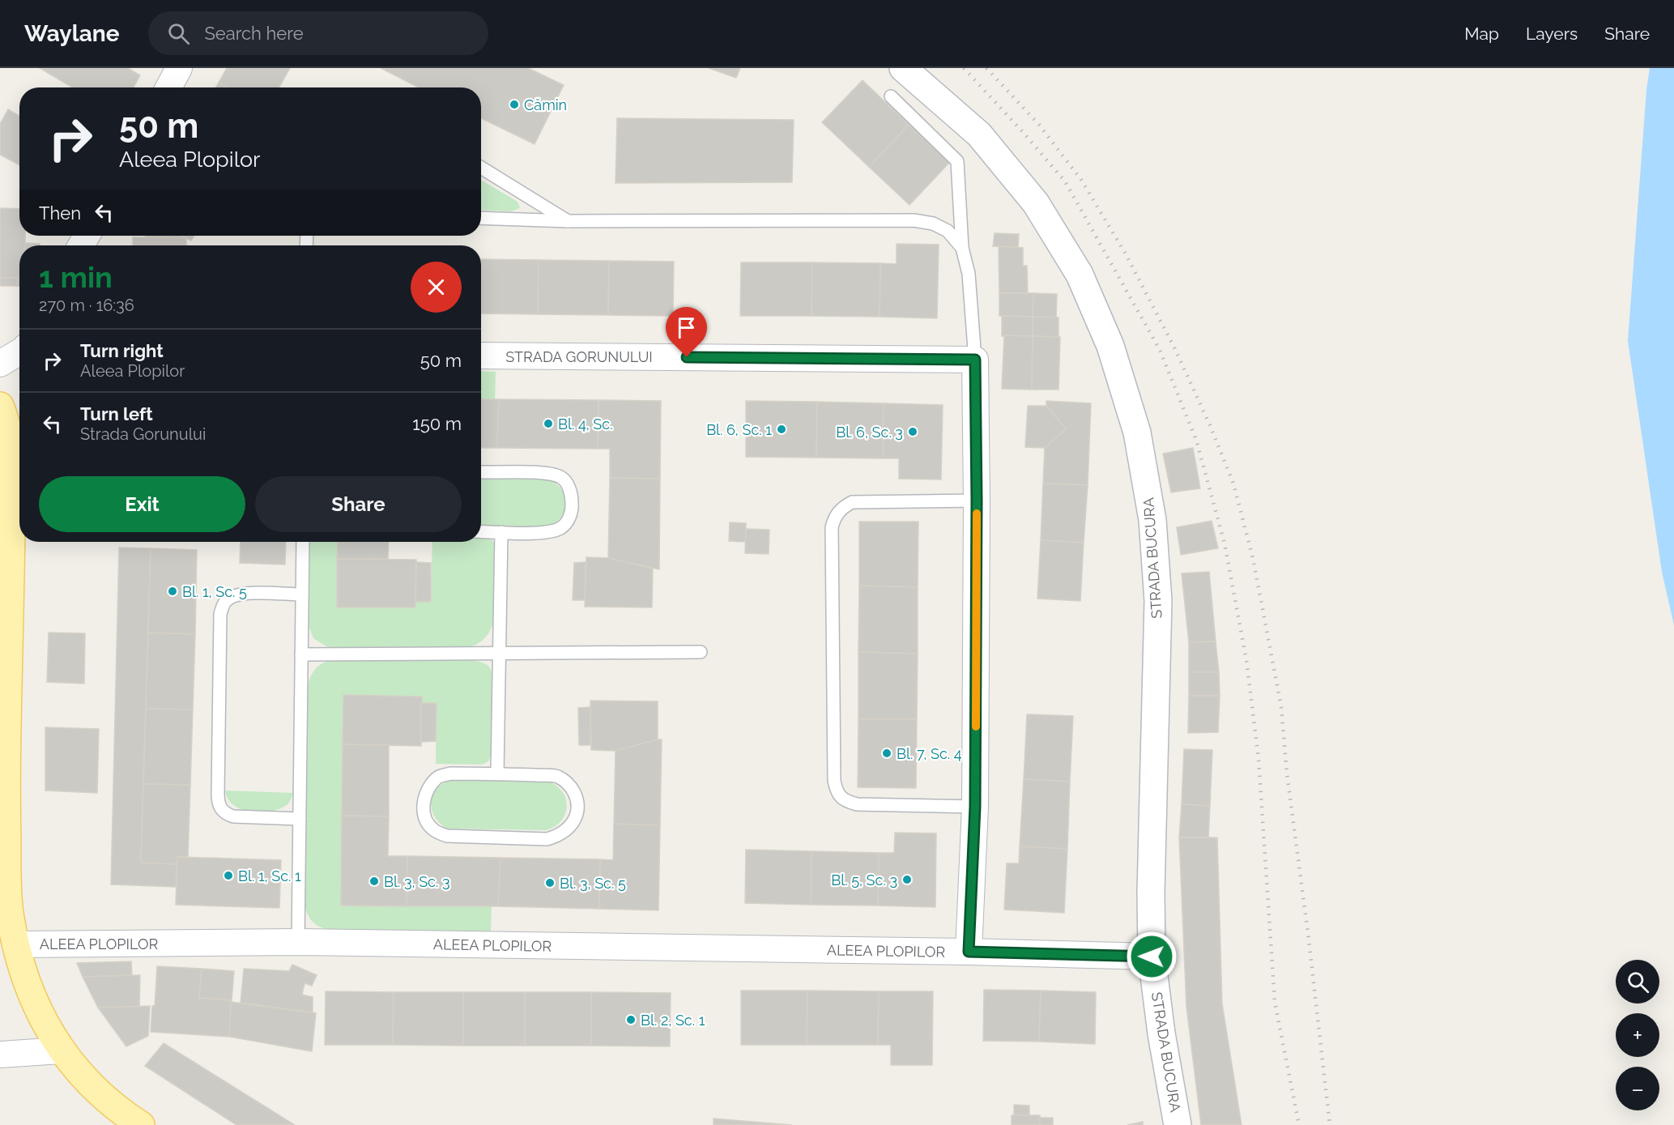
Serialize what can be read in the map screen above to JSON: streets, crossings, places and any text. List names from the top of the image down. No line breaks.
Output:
{"streets":{"main road":["STRADA BUCURA"],"street":["STRADA GORUNULUI","ALEEA PLOPILOR"]},"crossings":[["STRADA BUCURA","ALEEA PLOPILOR"]],"places":["Cămin","Bl. 4, Sc.","Bl. 6, Sc. 1","Bl. 6, Sc. 3","Bl. 1, Sc. 5","Bl. 7, Sc. 4","Bl. 1, Sc. 1","Bl. 5, Sc. 3","Bl. 3, Sc. 3","Bl. 3, Sc. 5","Bl. 2, Sc. 1"],"page":{"header":"Waylane","search":"Search here","nav":["Map","Layers","Share"],"turn":["50 m","Aleea Plopilor"],"then":"Then","heading":["1 min","270 m · 16:36"],"list":[{"name":"Turn right","note":"Aleea Plopilor","value":"50 m"},{"name":"Turn left","note":"Strada Gorunului","value":"150 m"}],"buttons":["Exit","Share"],"map_buttons":["+","−"]}}
